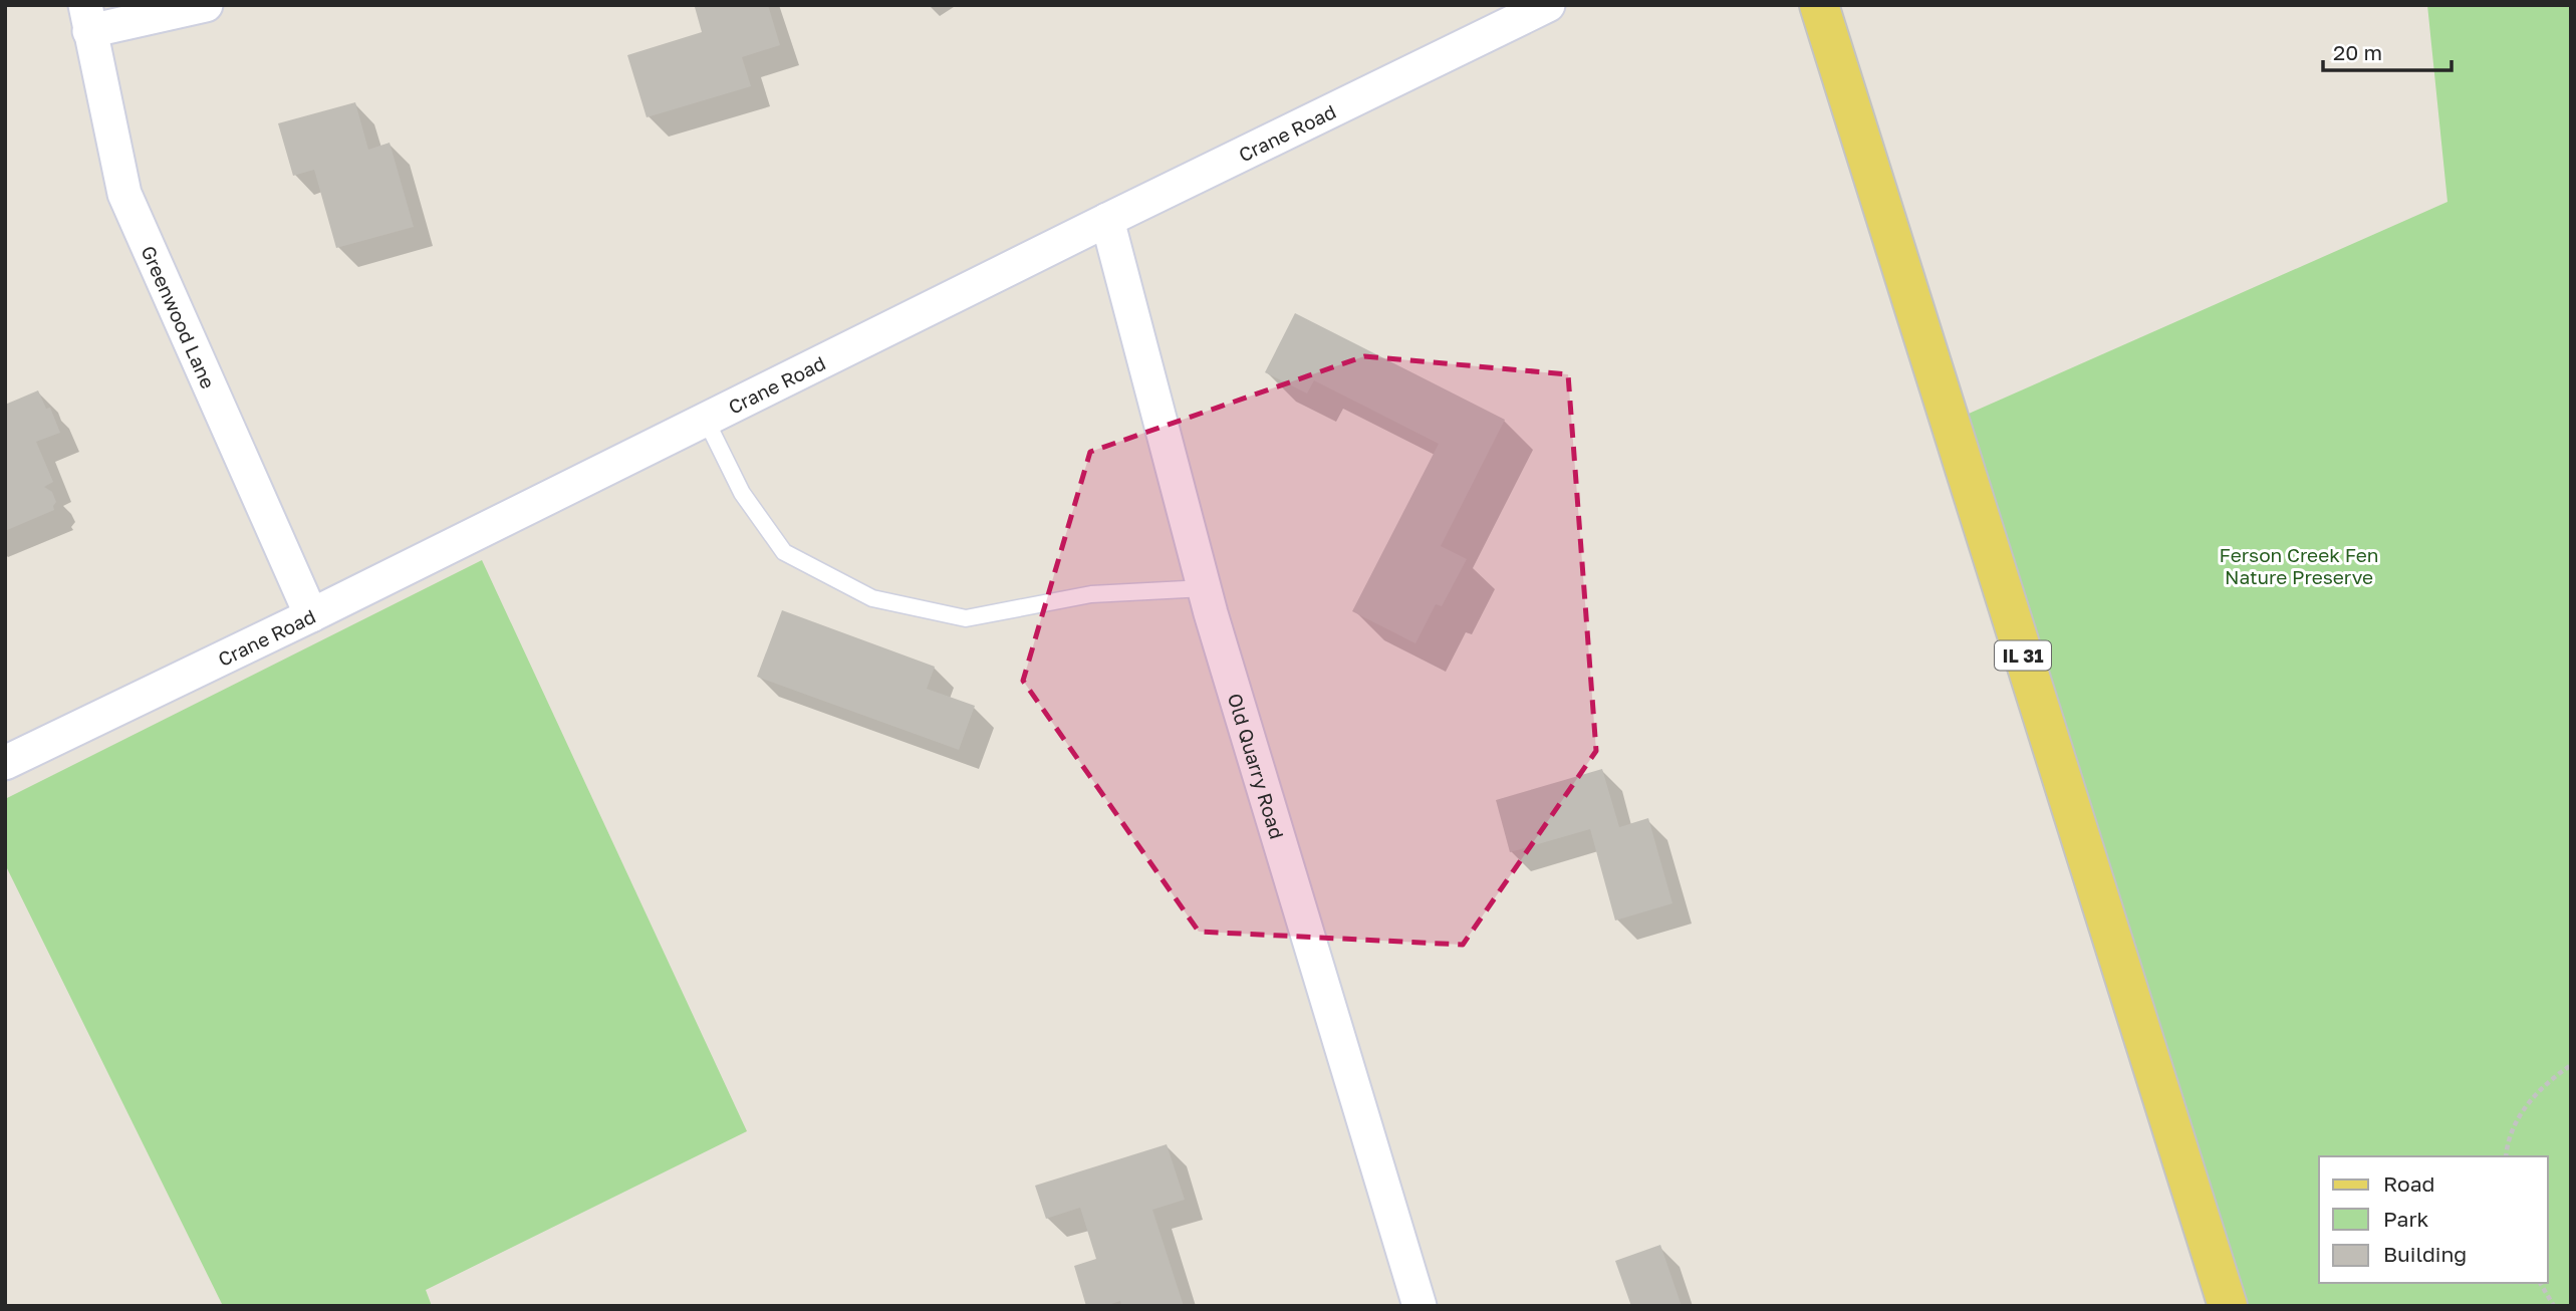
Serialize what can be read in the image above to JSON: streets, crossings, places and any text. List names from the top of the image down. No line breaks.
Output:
{"streets":{"main road":["IL 31"],"street":["Crane Road","Greenwood Lane","Old Quarry Road"]},"crossings":[["Crane Road","Greenwood Lane"],["Crane Road","Old Quarry Road"]],"parks":["Ferson Creek Fen Nature Preserve"],"legend":["Road","Park","Building"],"scale_bar":"20 m"}
